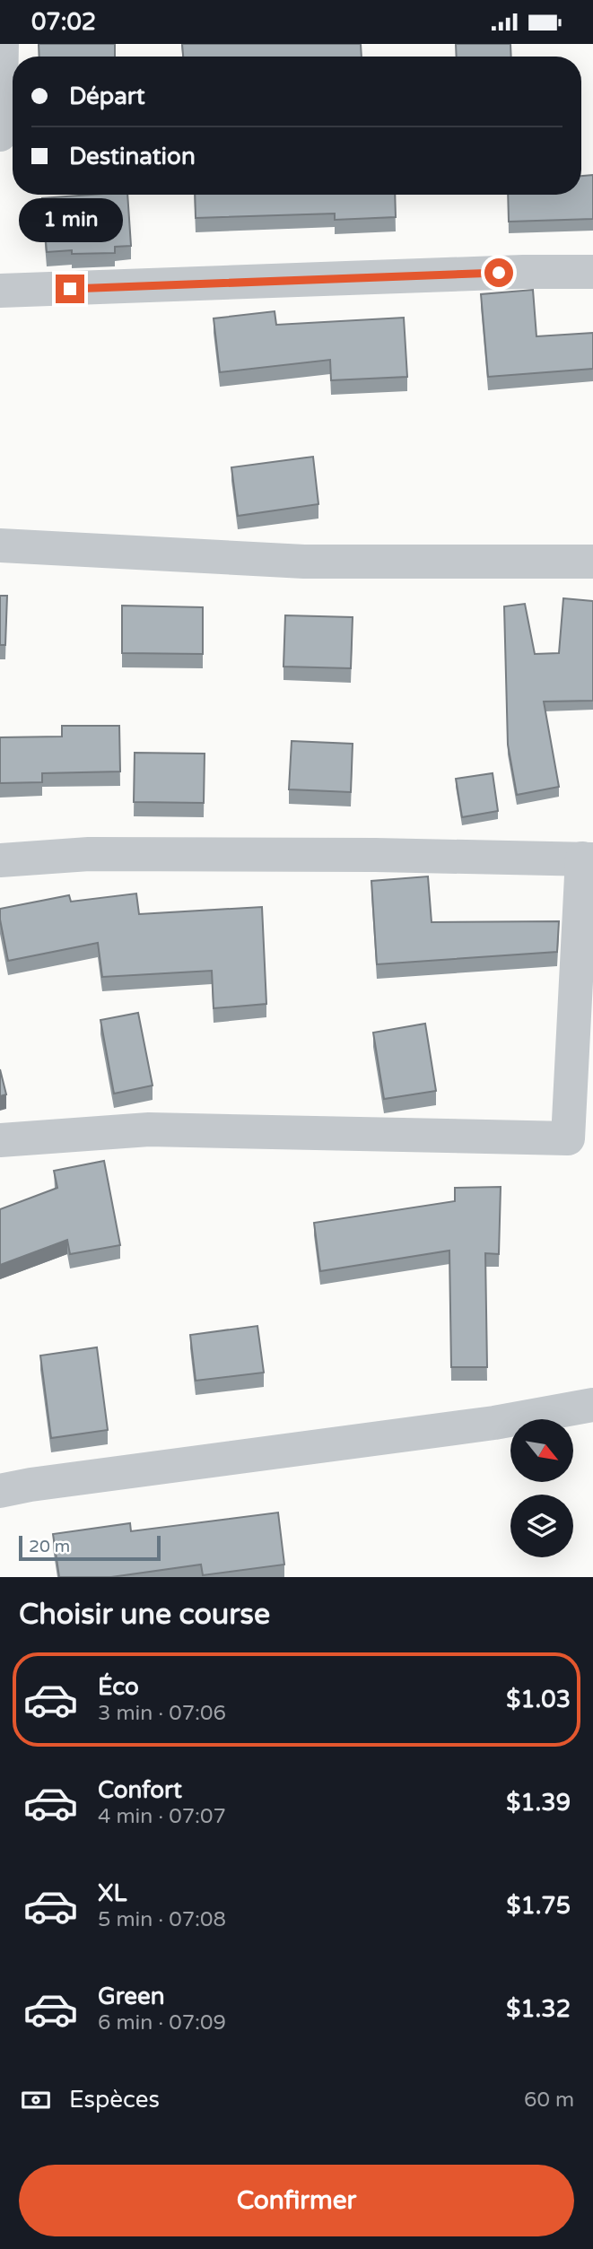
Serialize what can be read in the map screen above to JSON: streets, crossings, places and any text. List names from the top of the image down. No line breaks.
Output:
{"scale_bar":"20 m","north":"bottom right","page":{"status":"07:02","banner":["Départ","Destination"],"bubble":"1 min","scale":"20 m","heading":"Choisir une course","list":[{"name":"Éco","note":"3 min · 07:06","value":"$1.03"},{"name":"Confort","note":"4 min · 07:07","value":"$1.39"},{"name":"XL","note":"5 min · 07:08","value":"$1.75"},{"name":"Green","note":"6 min · 07:09","value":"$1.32"}],"pay":["Espèces","60 m"],"buttons":"Confirmer"}}
